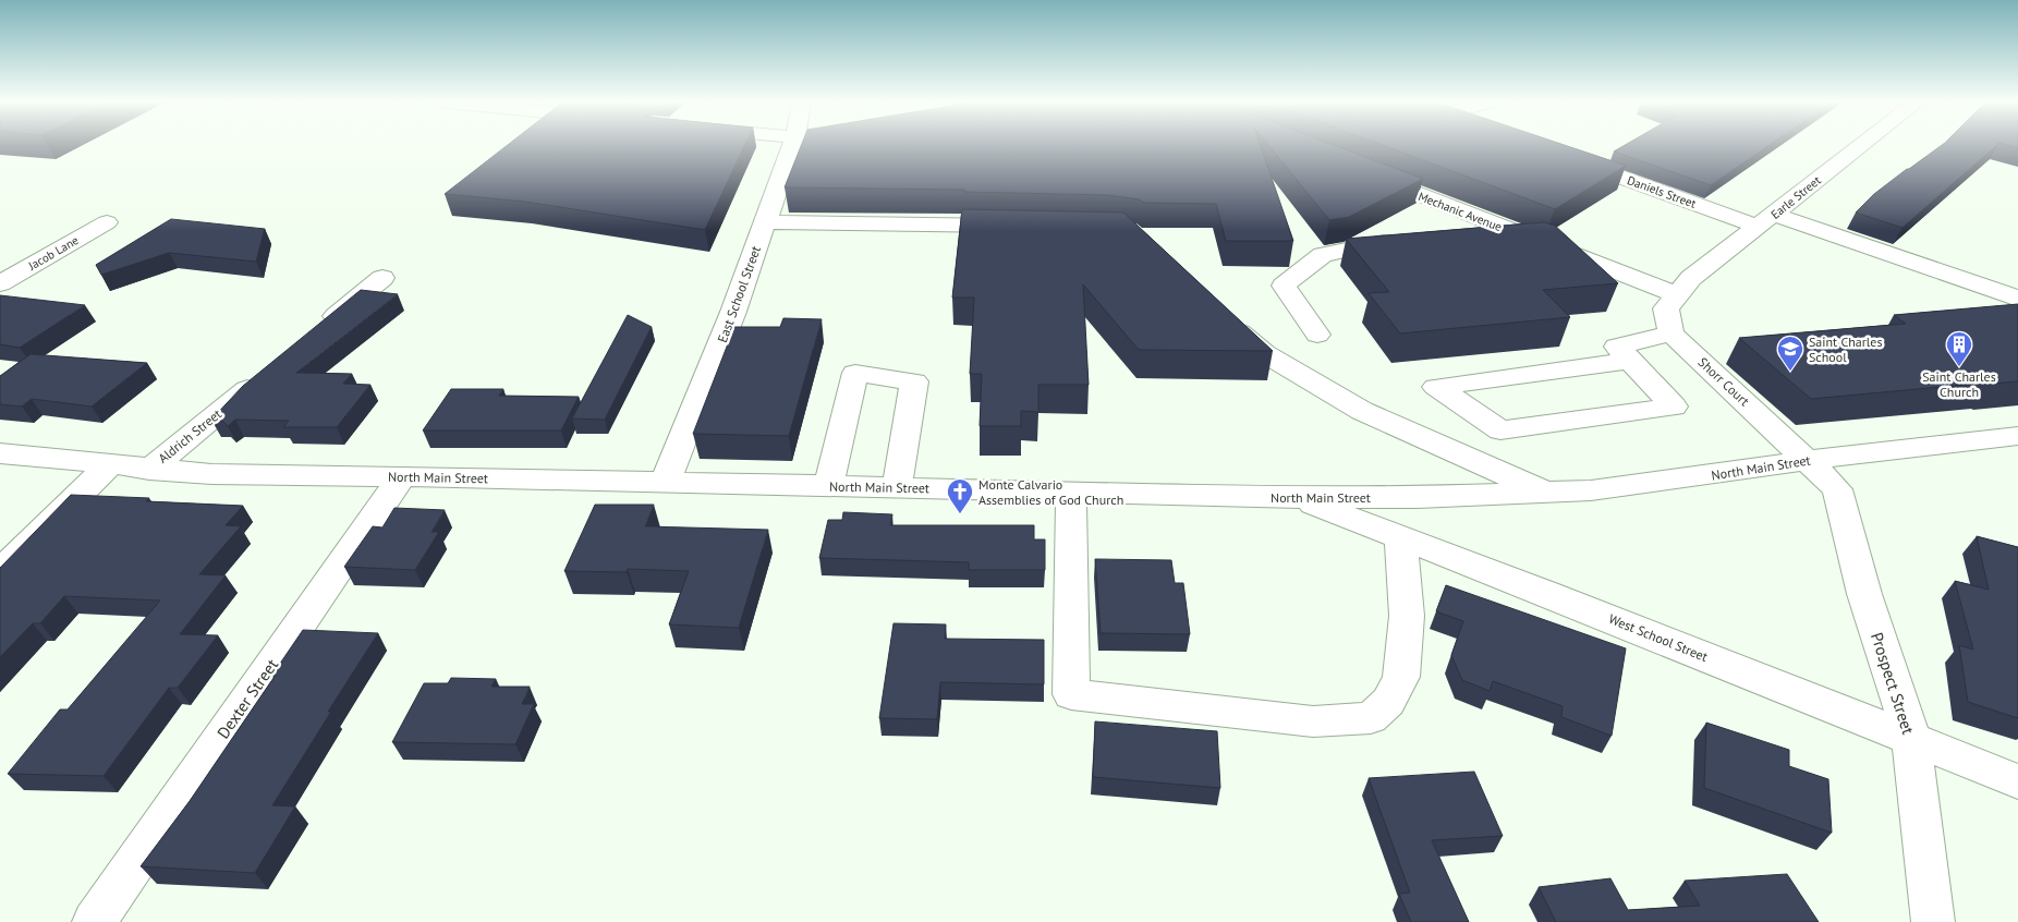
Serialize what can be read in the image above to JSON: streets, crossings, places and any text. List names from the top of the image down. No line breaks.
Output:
{"streets":{"street":["Daniels Street","Earle Street","Mechanic Avenue","Jacob Lane","East School Street","Shorr Court","Aldrich Street","North Main Street","West School Street","Prospect Street","Dexter Street"]},"crossings":[["Daniels Street","Earle Street"],["Earle Street","Mechanic Avenue"],["East School Street","North Main Street"],["Shorr Court","North Main Street"],["Shorr Court","Prospect Street"],["Aldrich Street","North Main Street"],["North Main Street","West School Street"],["North Main Street","Prospect Street"],["North Main Street","Dexter Street"],["West School Street","Prospect Street"]],"places":{"building":["Saint Charles Church"],"school or university":["Saint Charles School"],"church":["Monte Calvario Assemblies of God Church"]}}
